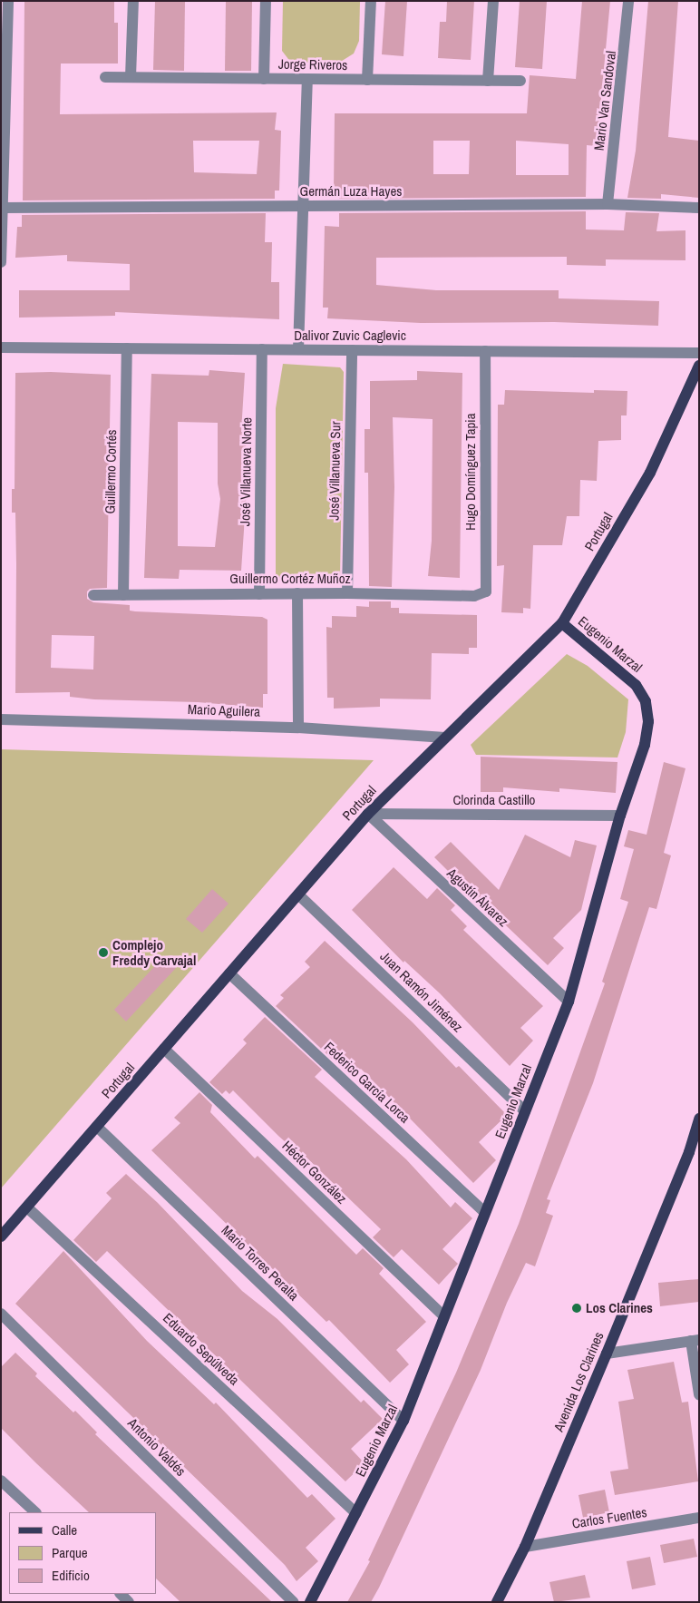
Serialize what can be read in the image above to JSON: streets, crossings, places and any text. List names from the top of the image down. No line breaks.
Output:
{"streets":{"main road":["Portugal","Eugenio Marzal","Avenida Los Clarines"],"street":["Jorge Riveros","Mario Van Sandoval","Germán Luza Hayes","Dalivor Zuvic Caglevic","José Villanueva Sur","Guillermo Cortés","José Villanueva Norte","Hugo Domínguez Tapia","Guillermo Cortéz Muñoz","Mario Aguilera","Clorinda Castillo","Agustín Álvarez","Juan Ramón Jiménez","Federico García Lorca","Héctor González","Mario Torres Peralta","Eduardo Sepúlveda","Antonio Valdés","Carlos Fuentes"]},"crossings":[["Mario Van Sandoval","Germán Luza Hayes"],["Dalivor Zuvic Caglevic","José Villanueva Sur"],["Dalivor Zuvic Caglevic","Guillermo Cortés"],["Dalivor Zuvic Caglevic","José Villanueva Norte"],["Dalivor Zuvic Caglevic","Hugo Domínguez Tapia"],["José Villanueva Sur","Guillermo Cortéz Muñoz"],["Guillermo Cortés","Guillermo Cortéz Muñoz"],["José Villanueva Norte","Guillermo Cortéz Muñoz"],["Hugo Domínguez Tapia","Guillermo Cortéz Muñoz"],["Portugal","Eugenio Marzal"],["Portugal","Mario Aguilera"],["Portugal","Clorinda Castillo"],["Portugal","Agustín Álvarez"],["Portugal","Juan Ramón Jiménez"],["Portugal","Federico García Lorca"],["Portugal","Héctor González"],["Portugal","Mario Torres Peralta"],["Portugal","Eduardo Sepúlveda"],["Eugenio Marzal","Clorinda Castillo"],["Eugenio Marzal","Agustín Álvarez"],["Eugenio Marzal","Juan Ramón Jiménez"],["Eugenio Marzal","Federico García Lorca"],["Eugenio Marzal","Héctor González"],["Eugenio Marzal","Mario Torres Peralta"],["Eugenio Marzal","Eduardo Sepúlveda"],["Clorinda Castillo","Agustín Álvarez"],["Avenida Los Clarines","Carlos Fuentes"]],"places":["Complejo Freddy Carvajal","Los Clarines"],"legend":["Calle","Parque","Edificio"]}
